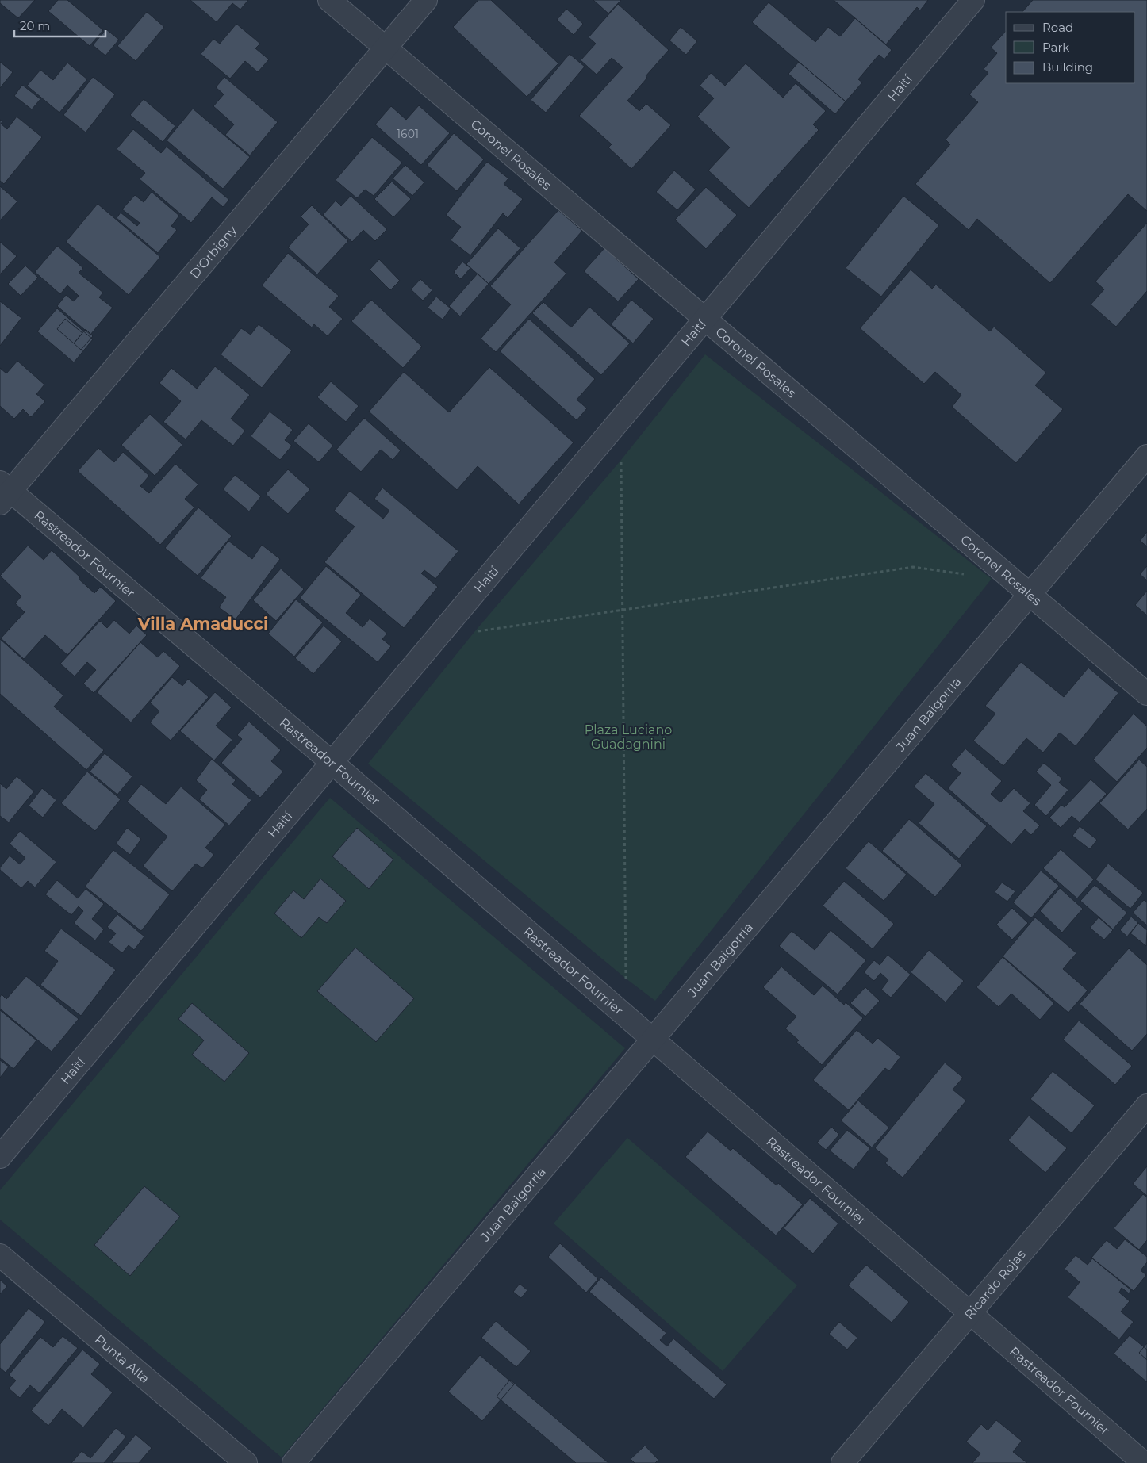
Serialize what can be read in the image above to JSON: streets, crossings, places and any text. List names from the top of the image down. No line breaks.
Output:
{"streets":{"street":["Haití","Coronel Rosales","D'Orbigny","Rastreador Fournier","Juan Baigorria","Ricardo Rojas","Punta Alta"]},"crossings":[["Haití","Coronel Rosales"],["Haití","Rastreador Fournier"],["Coronel Rosales","D'Orbigny"],["Coronel Rosales","Juan Baigorria"],["D'Orbigny","Rastreador Fournier"],["Rastreador Fournier","Juan Baigorria"],["Rastreador Fournier","Ricardo Rojas"]],"districts":["Villa Amaducci"],"parks":["Plaza Luciano Guadagnini"],"house_numbers":["1601"],"legend":["Road","Park","Building"],"scale_bar":"20 m"}
